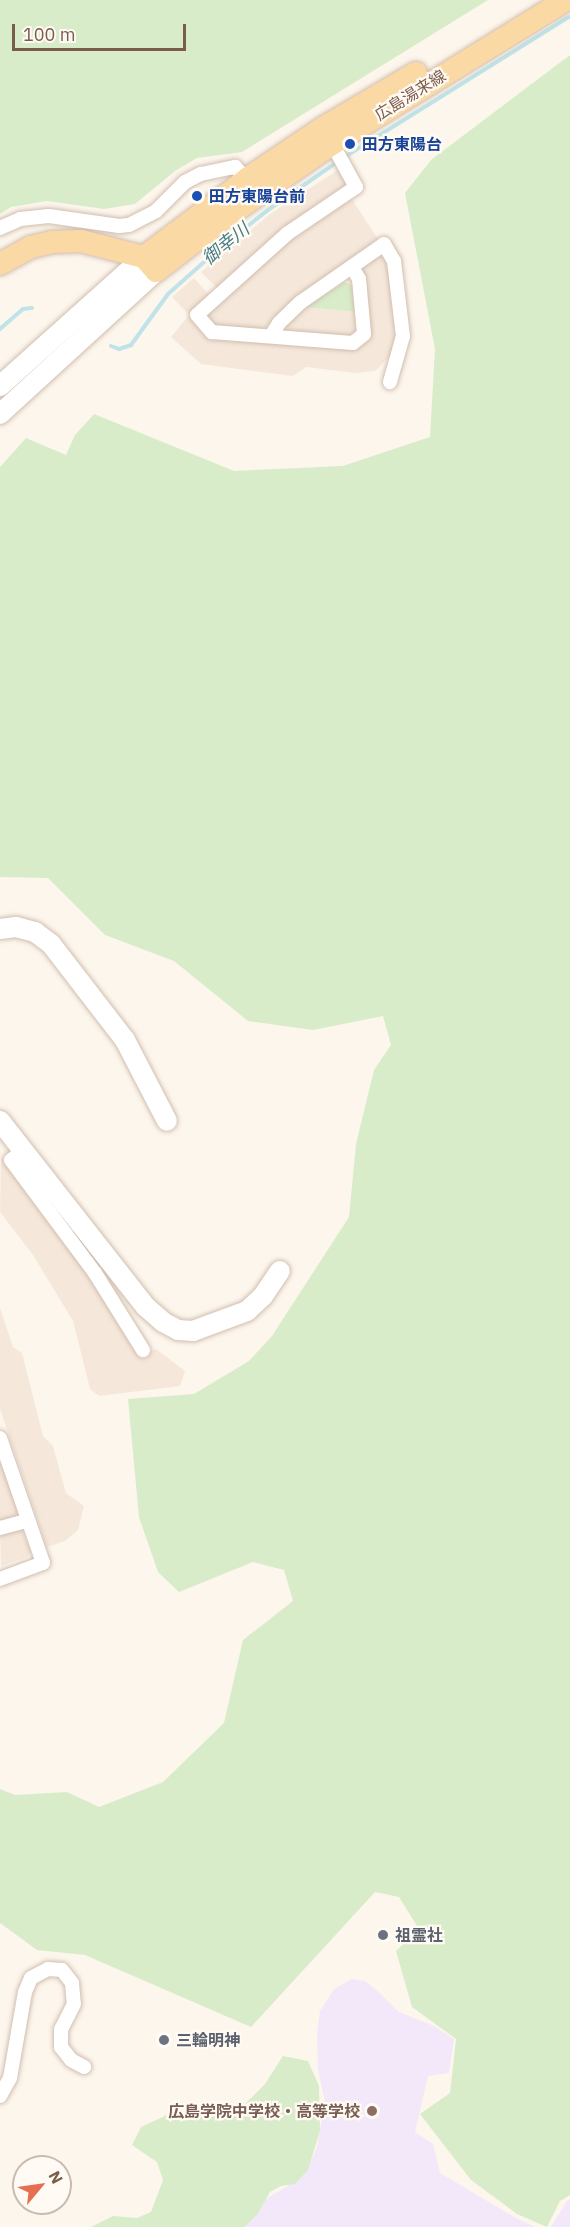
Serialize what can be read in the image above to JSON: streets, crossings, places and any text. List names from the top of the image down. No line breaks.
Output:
{"streets":{"main road":["広島湯来線"]},"water":["御幸川"],"places":["田方東陽台","田方東陽台前","祖霊社","三輪明神","広島学院中学校・高等学校"],"scale_bar":"100 m","north":"top right"}
